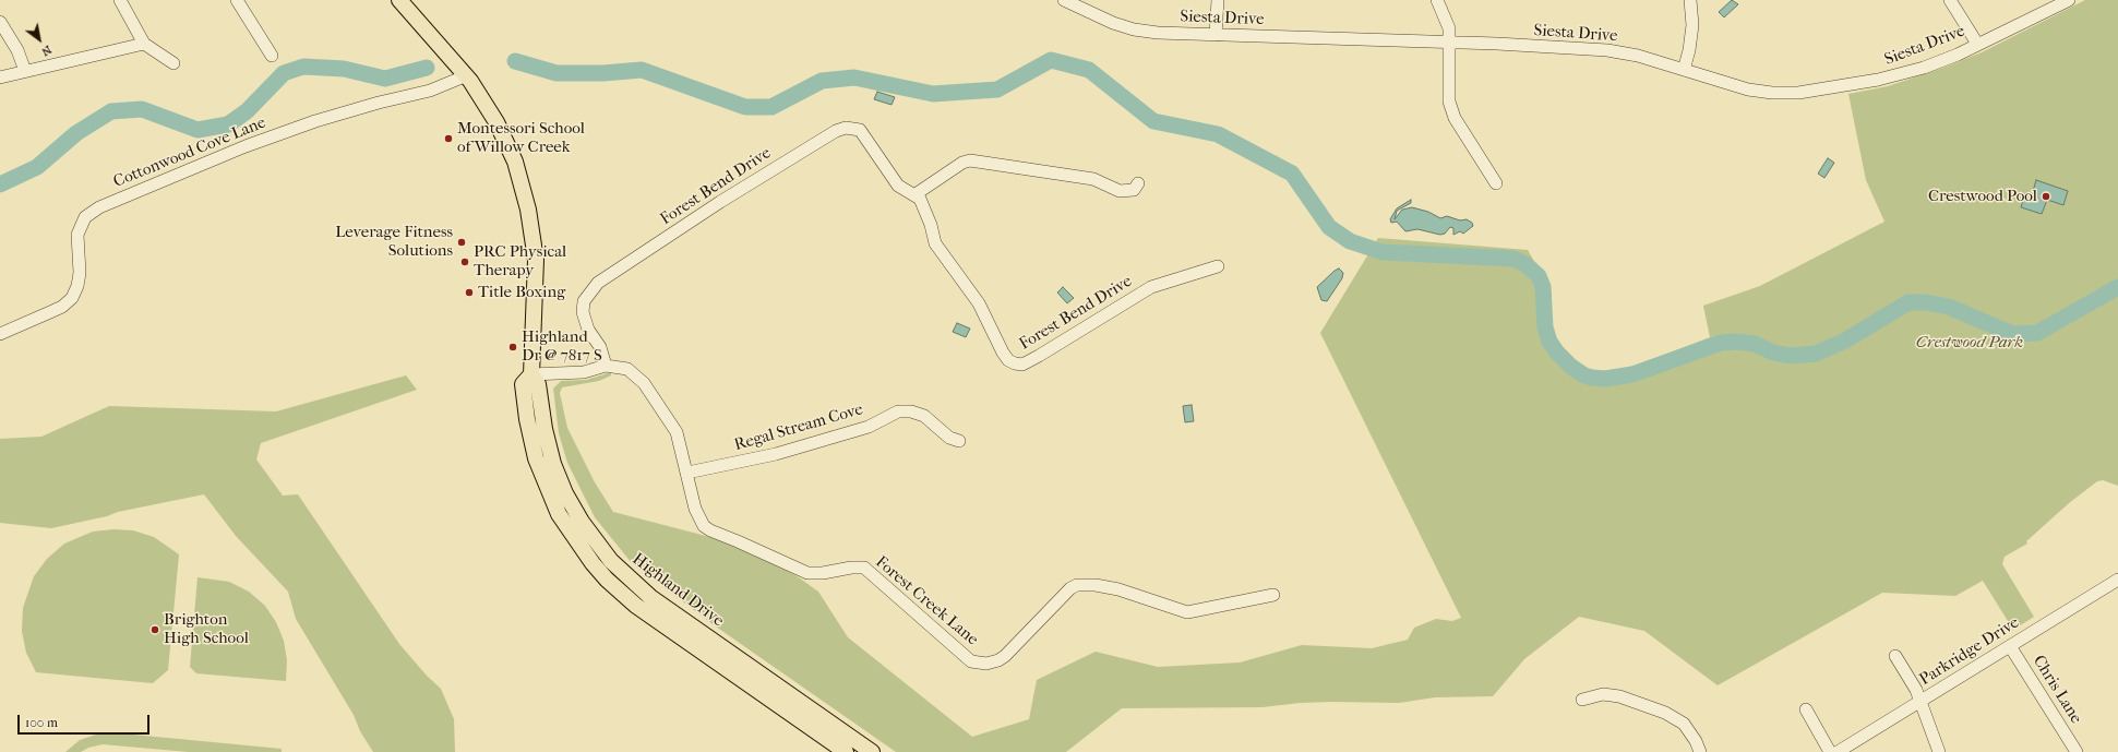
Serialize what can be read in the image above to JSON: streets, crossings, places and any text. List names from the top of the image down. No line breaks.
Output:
{"streets":{"main road":["Highland Drive"],"street":["Siesta Drive","Cottonwood Cove Lane","Forest Bend Drive","Regal Stream Cove","Forest Creek Lane","Parkridge Drive","Chris Lane"]},"crossings":[["Cottonwood Cove Lane","Highland Drive"],["Forest Bend Drive","Forest Creek Lane"],["Regal Stream Cove","Forest Creek Lane"],["Highland Drive","Forest Creek Lane"],["Parkridge Drive","Chris Lane"]],"parks":["Crestwood Park"],"places":["Montessori School of Willow Creek","Crestwood Pool","Leverage Fitness Solutions","PRC Physical Therapy","Title Boxing","Highland Dr @ 7817 S","Brighton High School"],"scale_bar":"100 m","north":"bottom right"}
